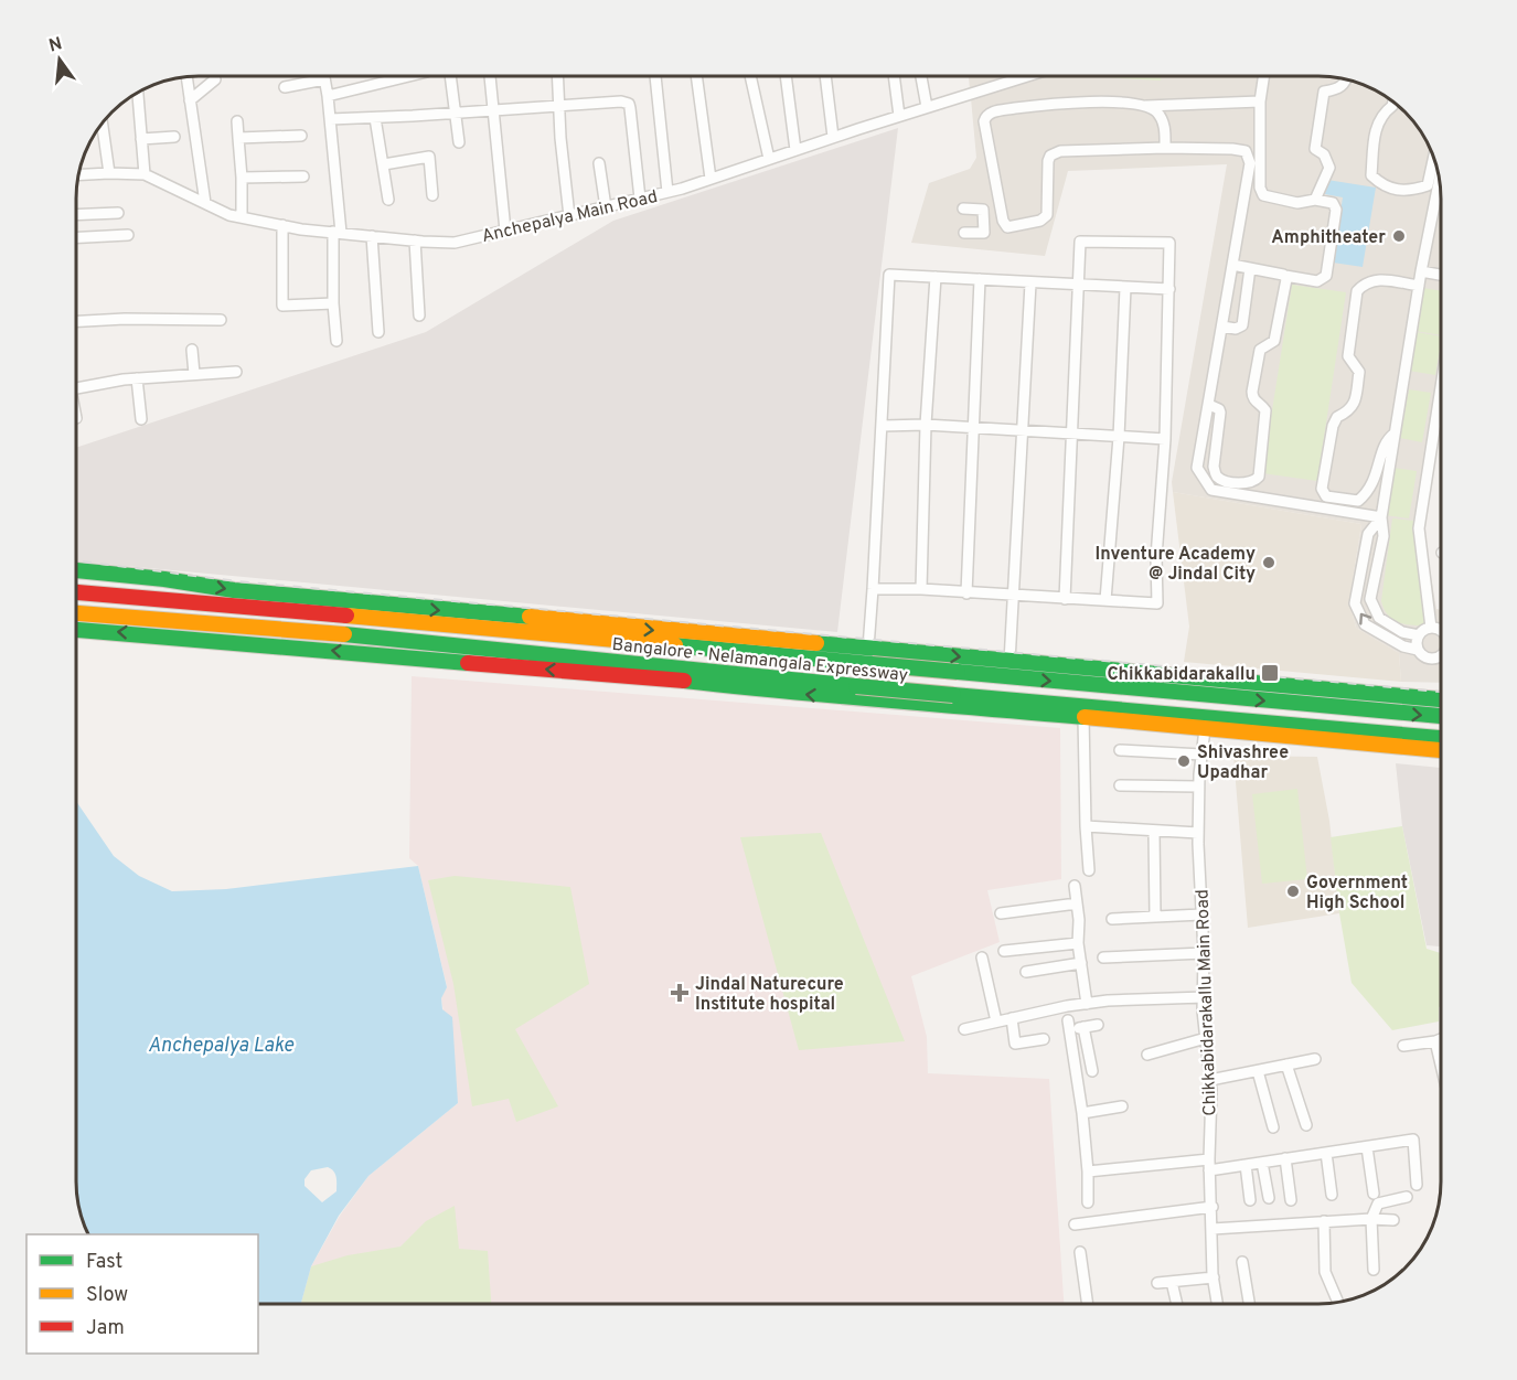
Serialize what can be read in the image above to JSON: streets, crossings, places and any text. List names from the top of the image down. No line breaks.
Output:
{"streets":{"main road":["Bangalore - Nelamangala Expressway"],"street":["Anchepalya Main Road","Chikkabidarakallu Main Road"]},"water":["Anchepalya Lake"],"places":{"other":["Amphitheater","Inventure Academy @ Jindal City","Shivashree Upadhar","Government High School"],"transit":["Chikkabidarakallu"],"health":["Jindal Naturecure Institute hospital"]},"legend":["Fast","Slow","Jam"],"north":"top"}
